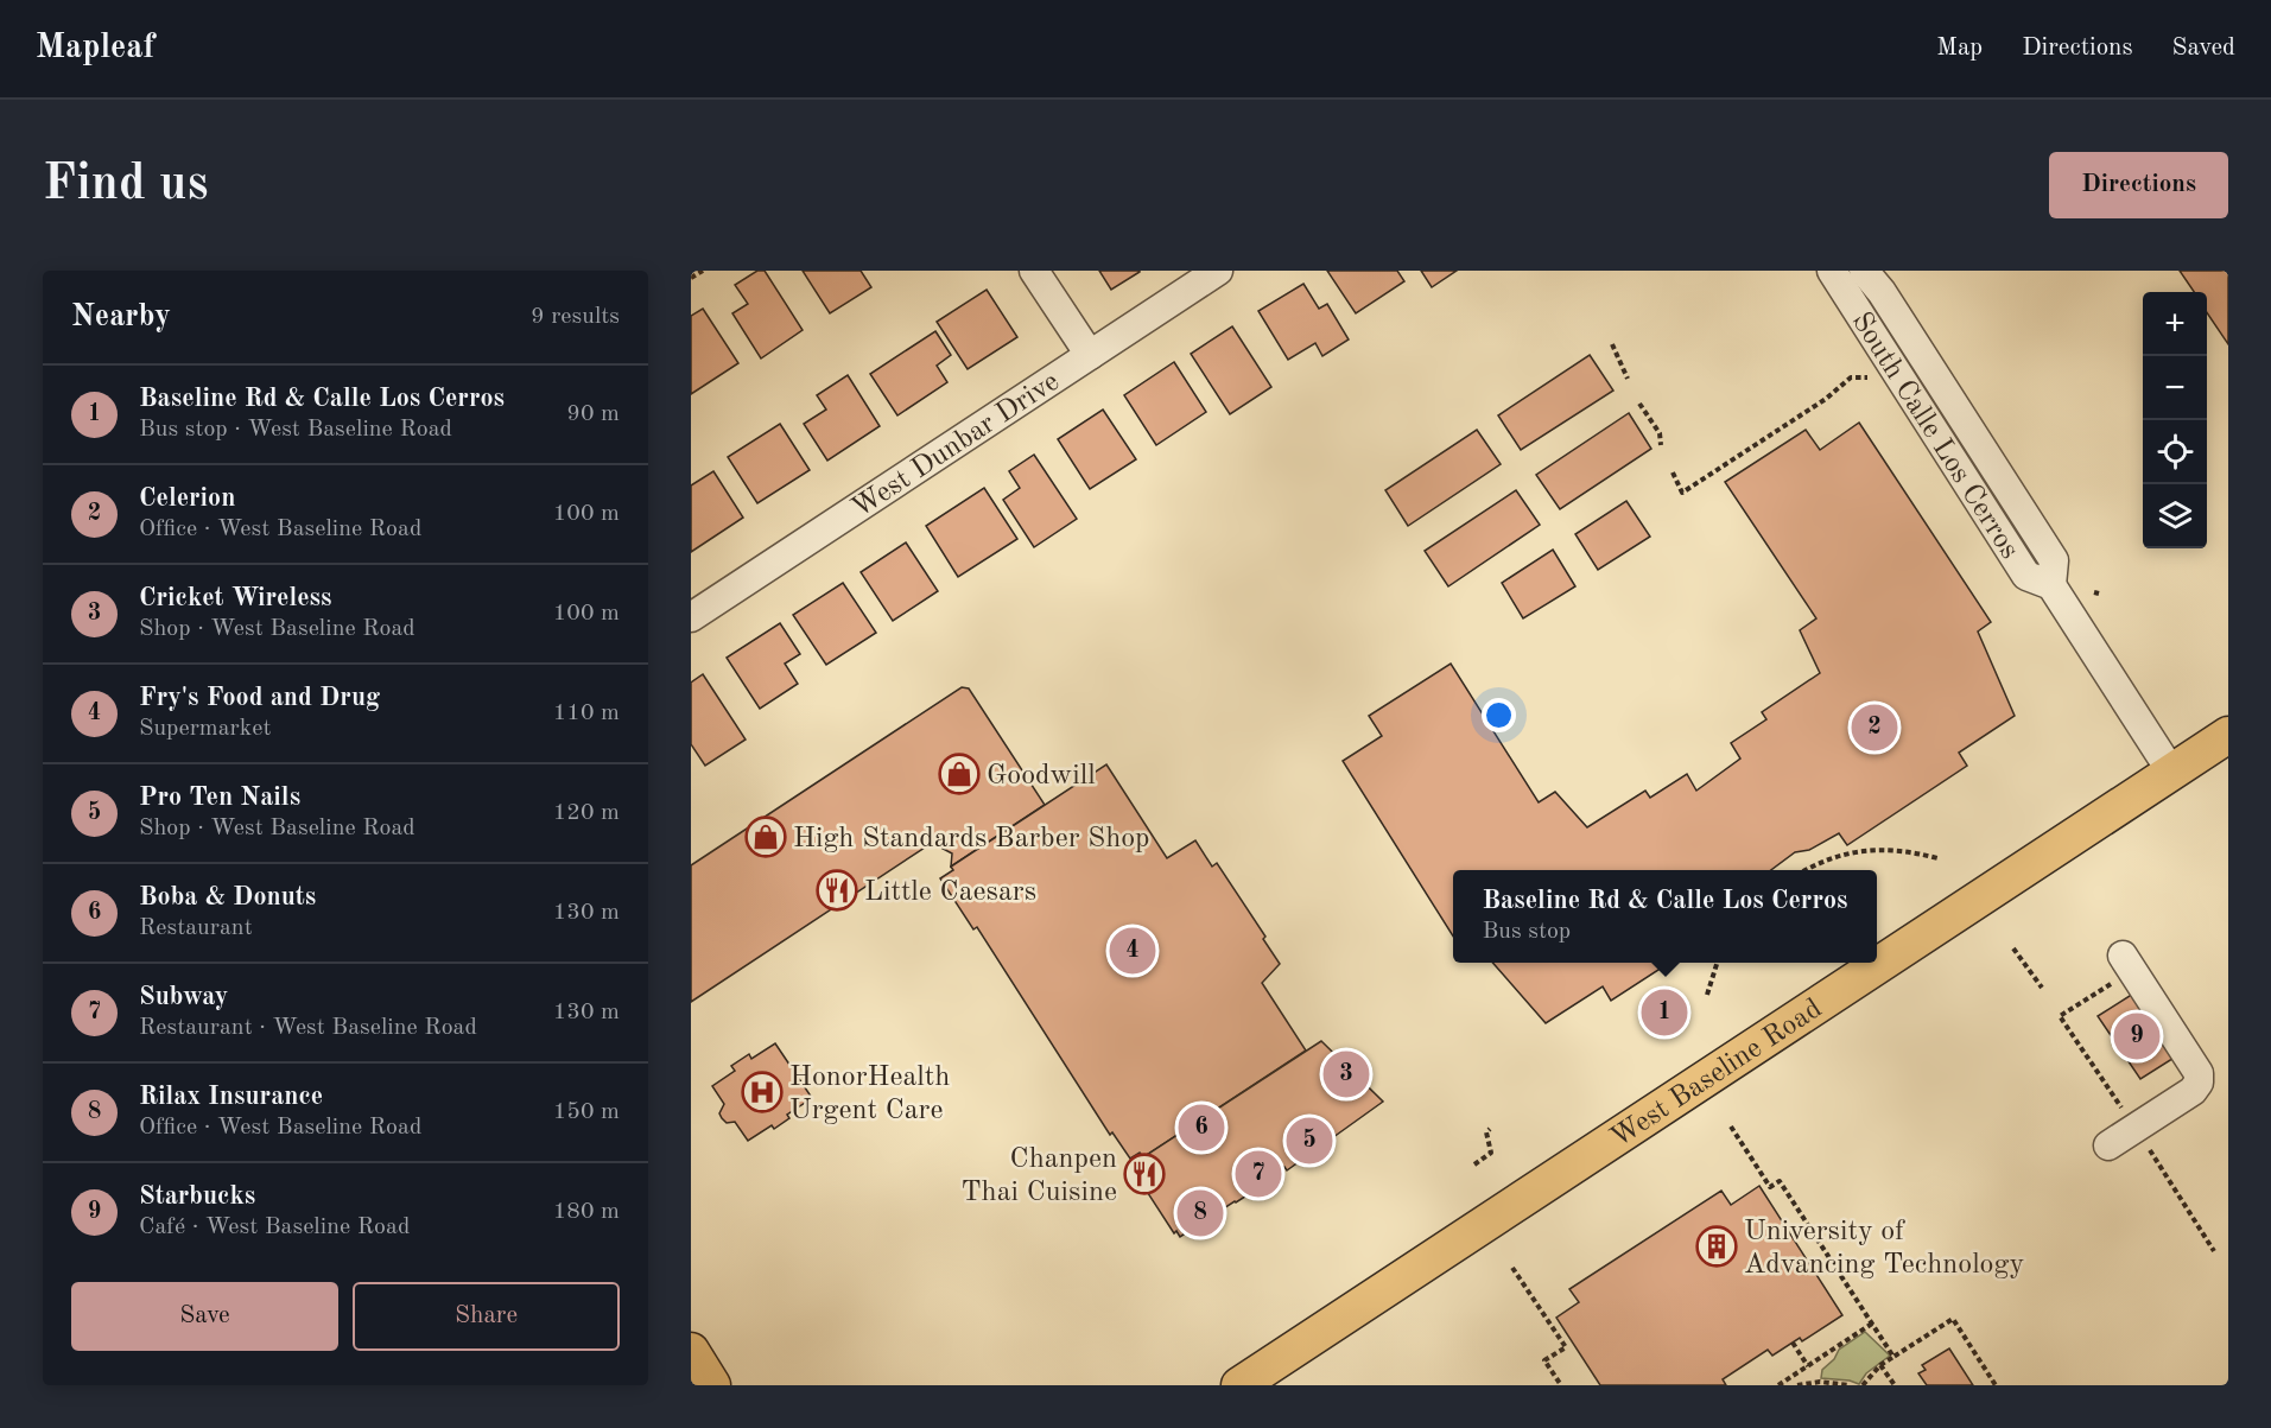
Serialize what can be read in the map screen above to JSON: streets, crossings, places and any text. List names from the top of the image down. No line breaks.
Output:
{"streets":{"main road":["West Baseline Road"],"street":["South Calle Los Cerros","West Dunbar Drive"]},"crossings":[["South Calle Los Cerros","West Baseline Road"]],"places":{"shop":["Goodwill","High Standards Barber Shop"],"restaurant":["Little Caesars","Chanpen Thai Cuisine"],"hospital":["HonorHealth Urgent Care"],"building":["University of Advancing Technology"]},"page":{"header":"Mapleaf","nav":["Map","Directions","Saved"],"buttons":["Directions",["Save","Share"]],"title":"Find us","heading":["Nearby","9 results"],"map_buttons":["+","−"],"list":[{"mark":"1","name":"Baseline Rd & Calle Los Cerros","note":"Bus stop · West Baseline Road","value":"90 m"},{"mark":"2","name":"Celerion","note":"Office · West Baseline Road","value":"100 m"},{"mark":"3","name":"Cricket Wireless","note":"Shop · West Baseline Road","value":"100 m"},{"mark":"4","name":"Fry's Food and Drug","note":"Supermarket","value":"110 m"},{"mark":"5","name":"Pro Ten Nails","note":"Shop · West Baseline Road","value":"120 m"},{"mark":"6","name":"Boba & Donuts","note":"Restaurant","value":"130 m"},{"mark":"7","name":"Subway","note":"Restaurant · West Baseline Road","value":"130 m"},{"mark":"8","name":"Rilax Insurance","note":"Office · West Baseline Road","value":"150 m"},{"mark":"9","name":"Starbucks","note":"Café · West Baseline Road","value":"180 m"}],"pins":["2","4","1","9","3","6","5","7","8"],"popup":["Baseline Rd & Calle Los Cerros","Bus stop"]}}
